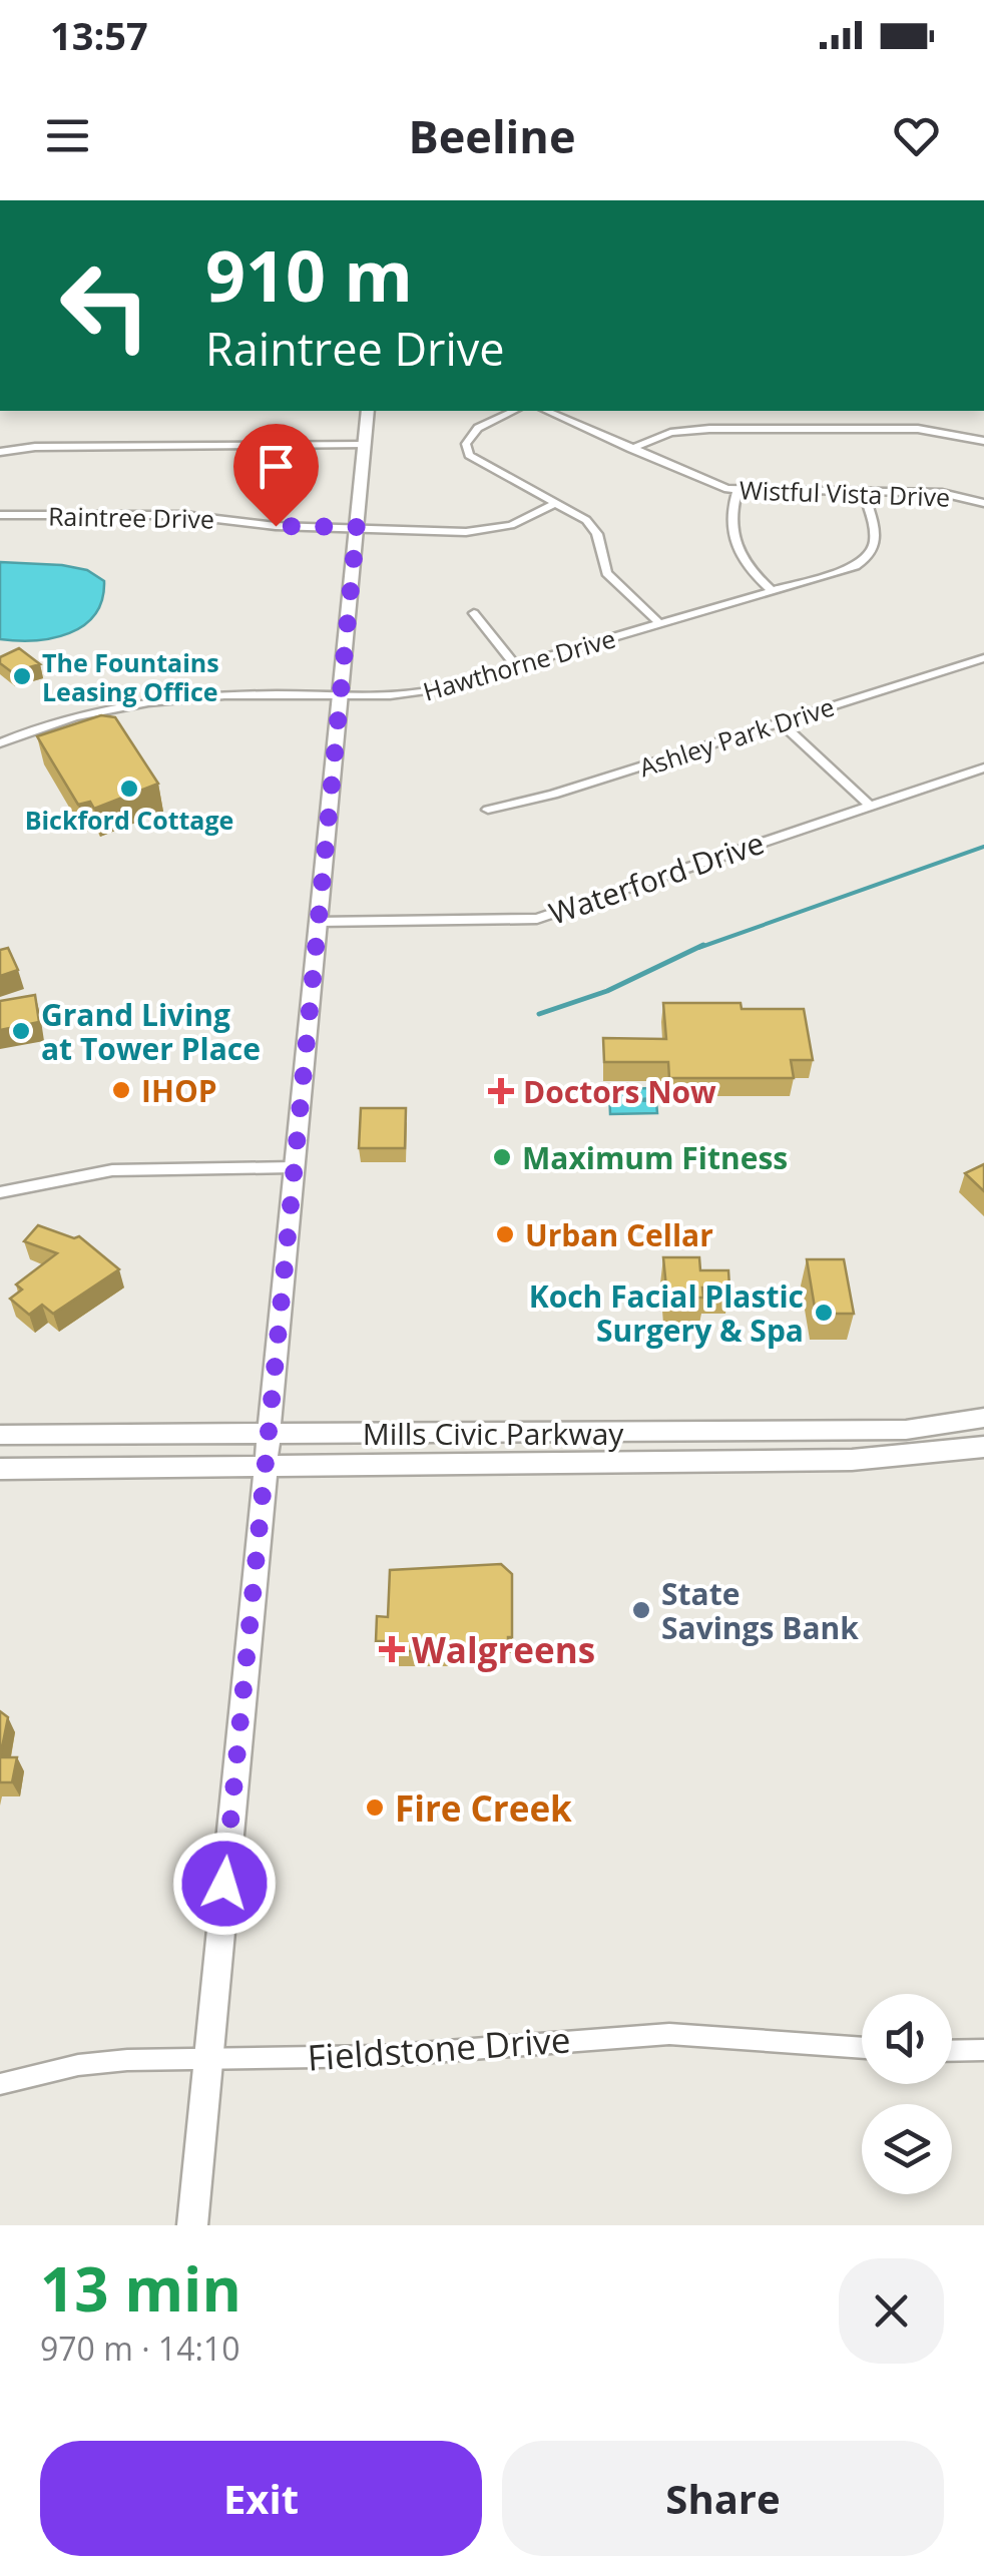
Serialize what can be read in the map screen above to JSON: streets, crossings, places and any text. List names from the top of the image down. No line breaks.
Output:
{"streets":{"main road":["Mills Civic Parkway"],"street":["Wistful Vista Drive","Raintree Drive","Hawthorne Drive","Ashley Park Drive","Waterford Drive","Fieldstone Drive"]},"crossings":[["Wistful Vista Drive","Hawthorne Drive"]],"places":{"other":["The Fountains Leasing Office","Bickford Cottage","Grand Living at Tower Place","IHOP","Maximum Fitness","Urban Cellar","Koch Facial Plastic Surgery & Spa","State Savings Bank","Fire Creek"],"health":["Doctors Now","Walgreens"]},"page":{"status":"13:57","header":"Beeline","turn":["910 m","Raintree Drive"],"heading":["13 min","970 m · 14:10"],"buttons":["Exit","Share"]}}
